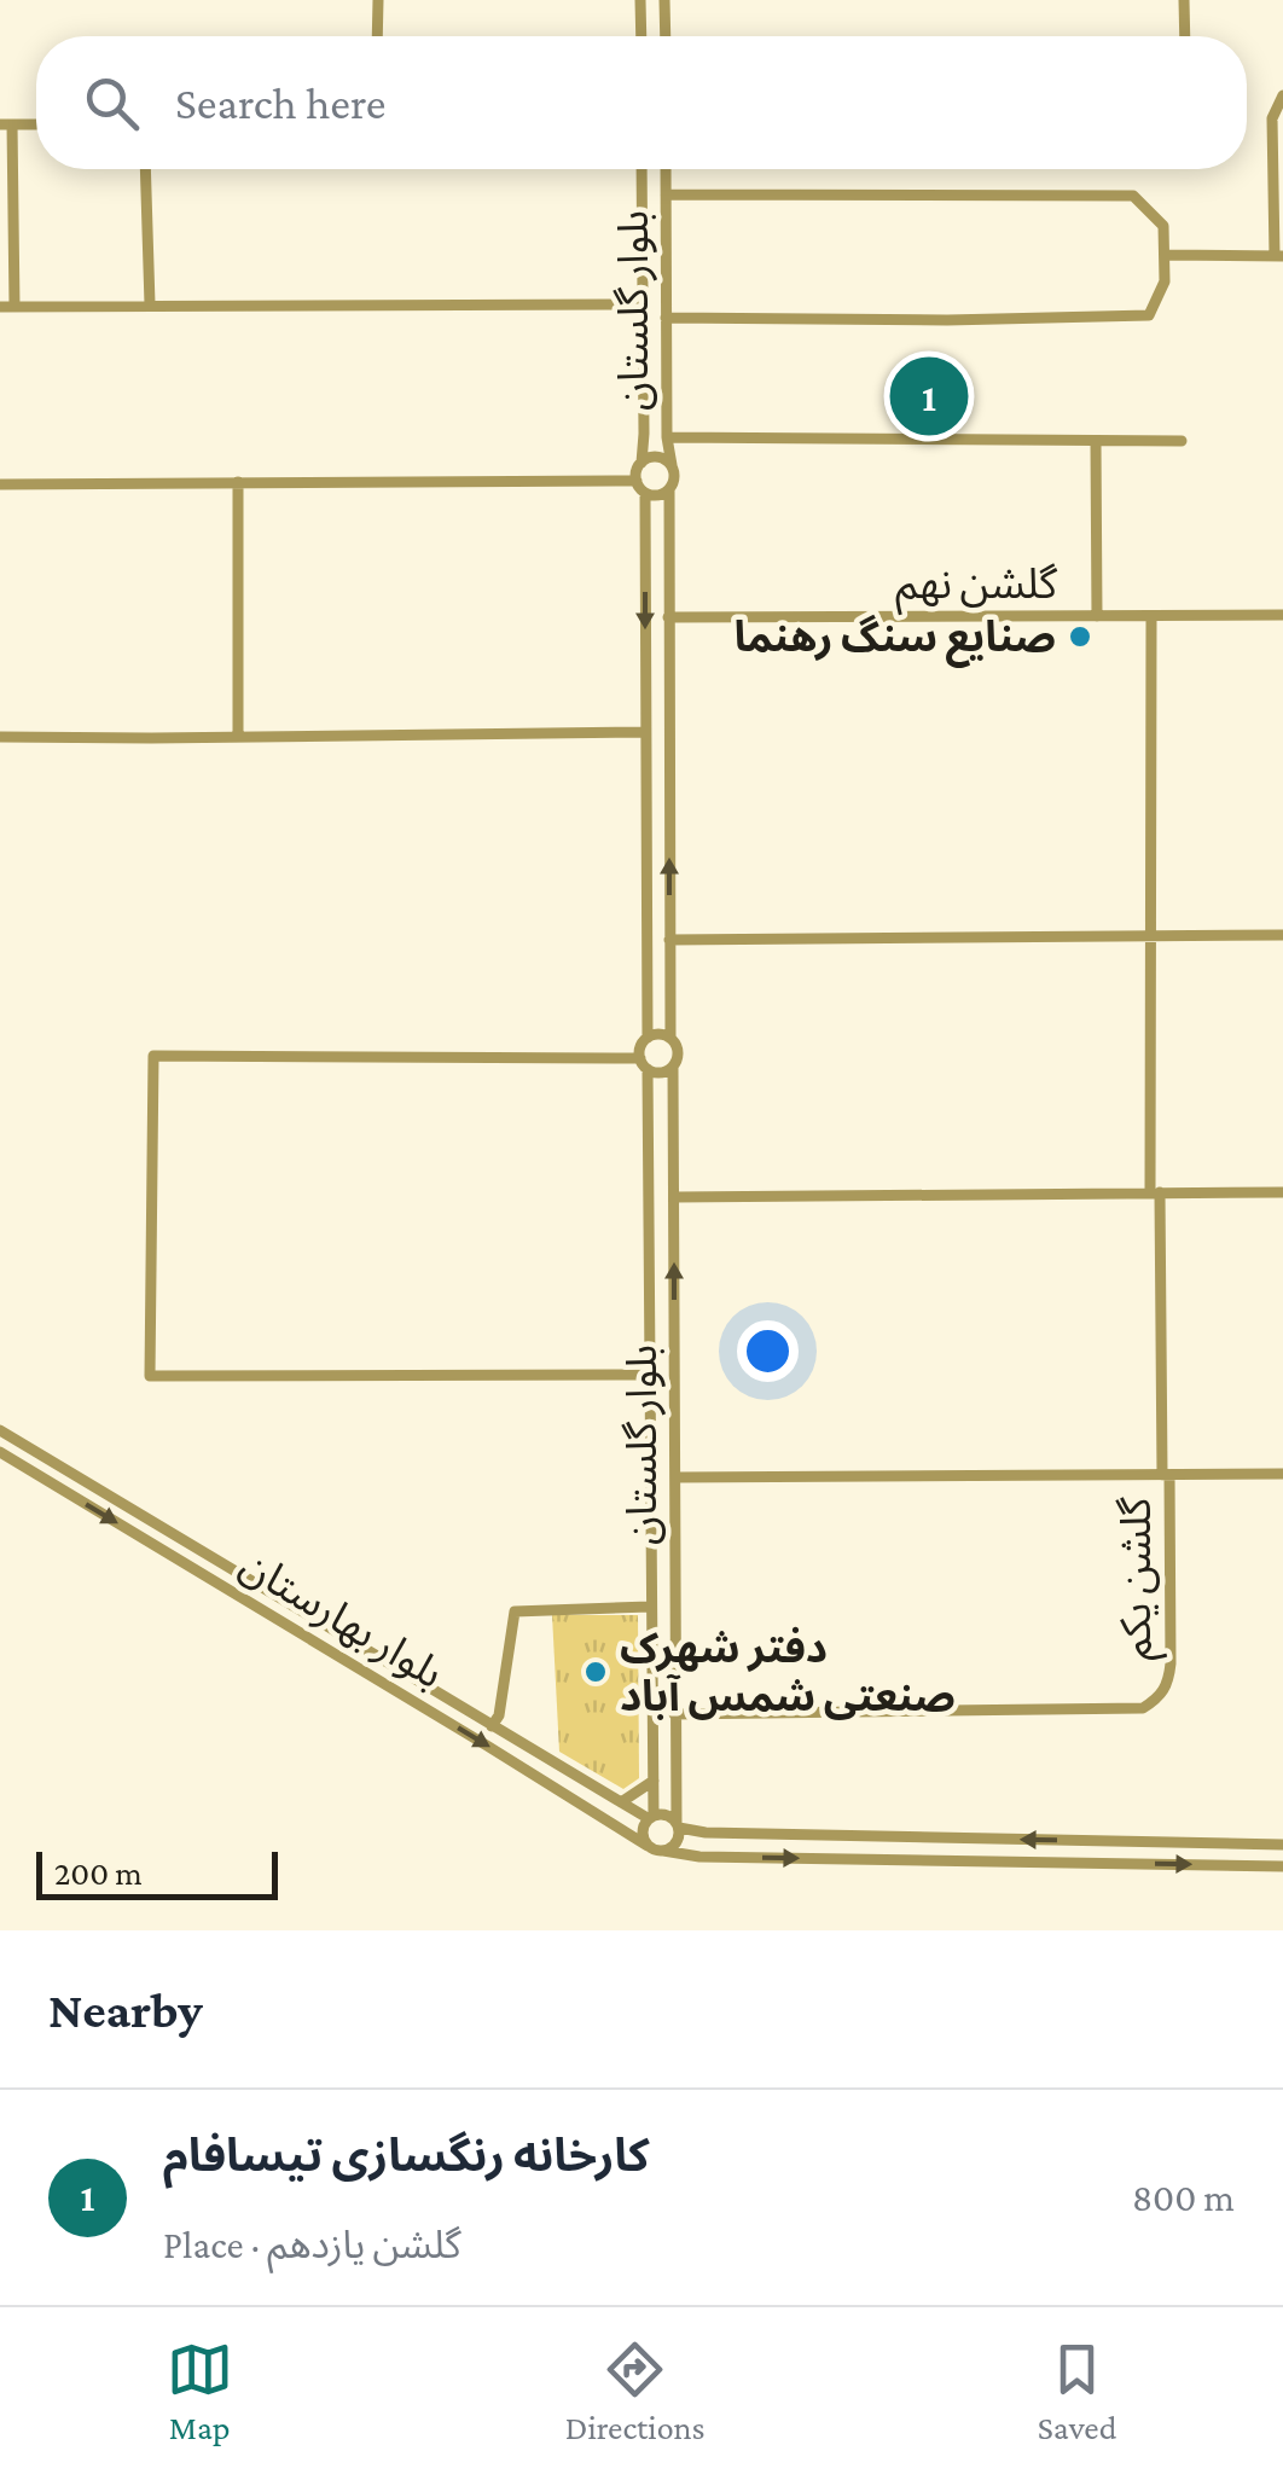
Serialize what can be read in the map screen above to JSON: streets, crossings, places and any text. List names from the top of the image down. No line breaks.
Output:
{"streets":{"street":["بلوار گلستان","گلشن نهم","گلشن یکم","بلوار بهارستان"]},"crossings":[["بلوار گلستان","گلشن یکم"],["بلوار گلستان","بلوار بهارستان"]],"places":["صنایع سنگ رهنما","دفتر شهرک صنعتی شمس آباد"],"scale_bar":"200 m","page":{"search":"Search here","pins":"1","scale":"200 m","heading":"Nearby","list":[{"mark":"1","name":"کارخانه رنگسازی تیسافام","note":"Place · گلشن یازدهم","value":"800 m"}],"nav":["Map","Directions","Saved"]}}
